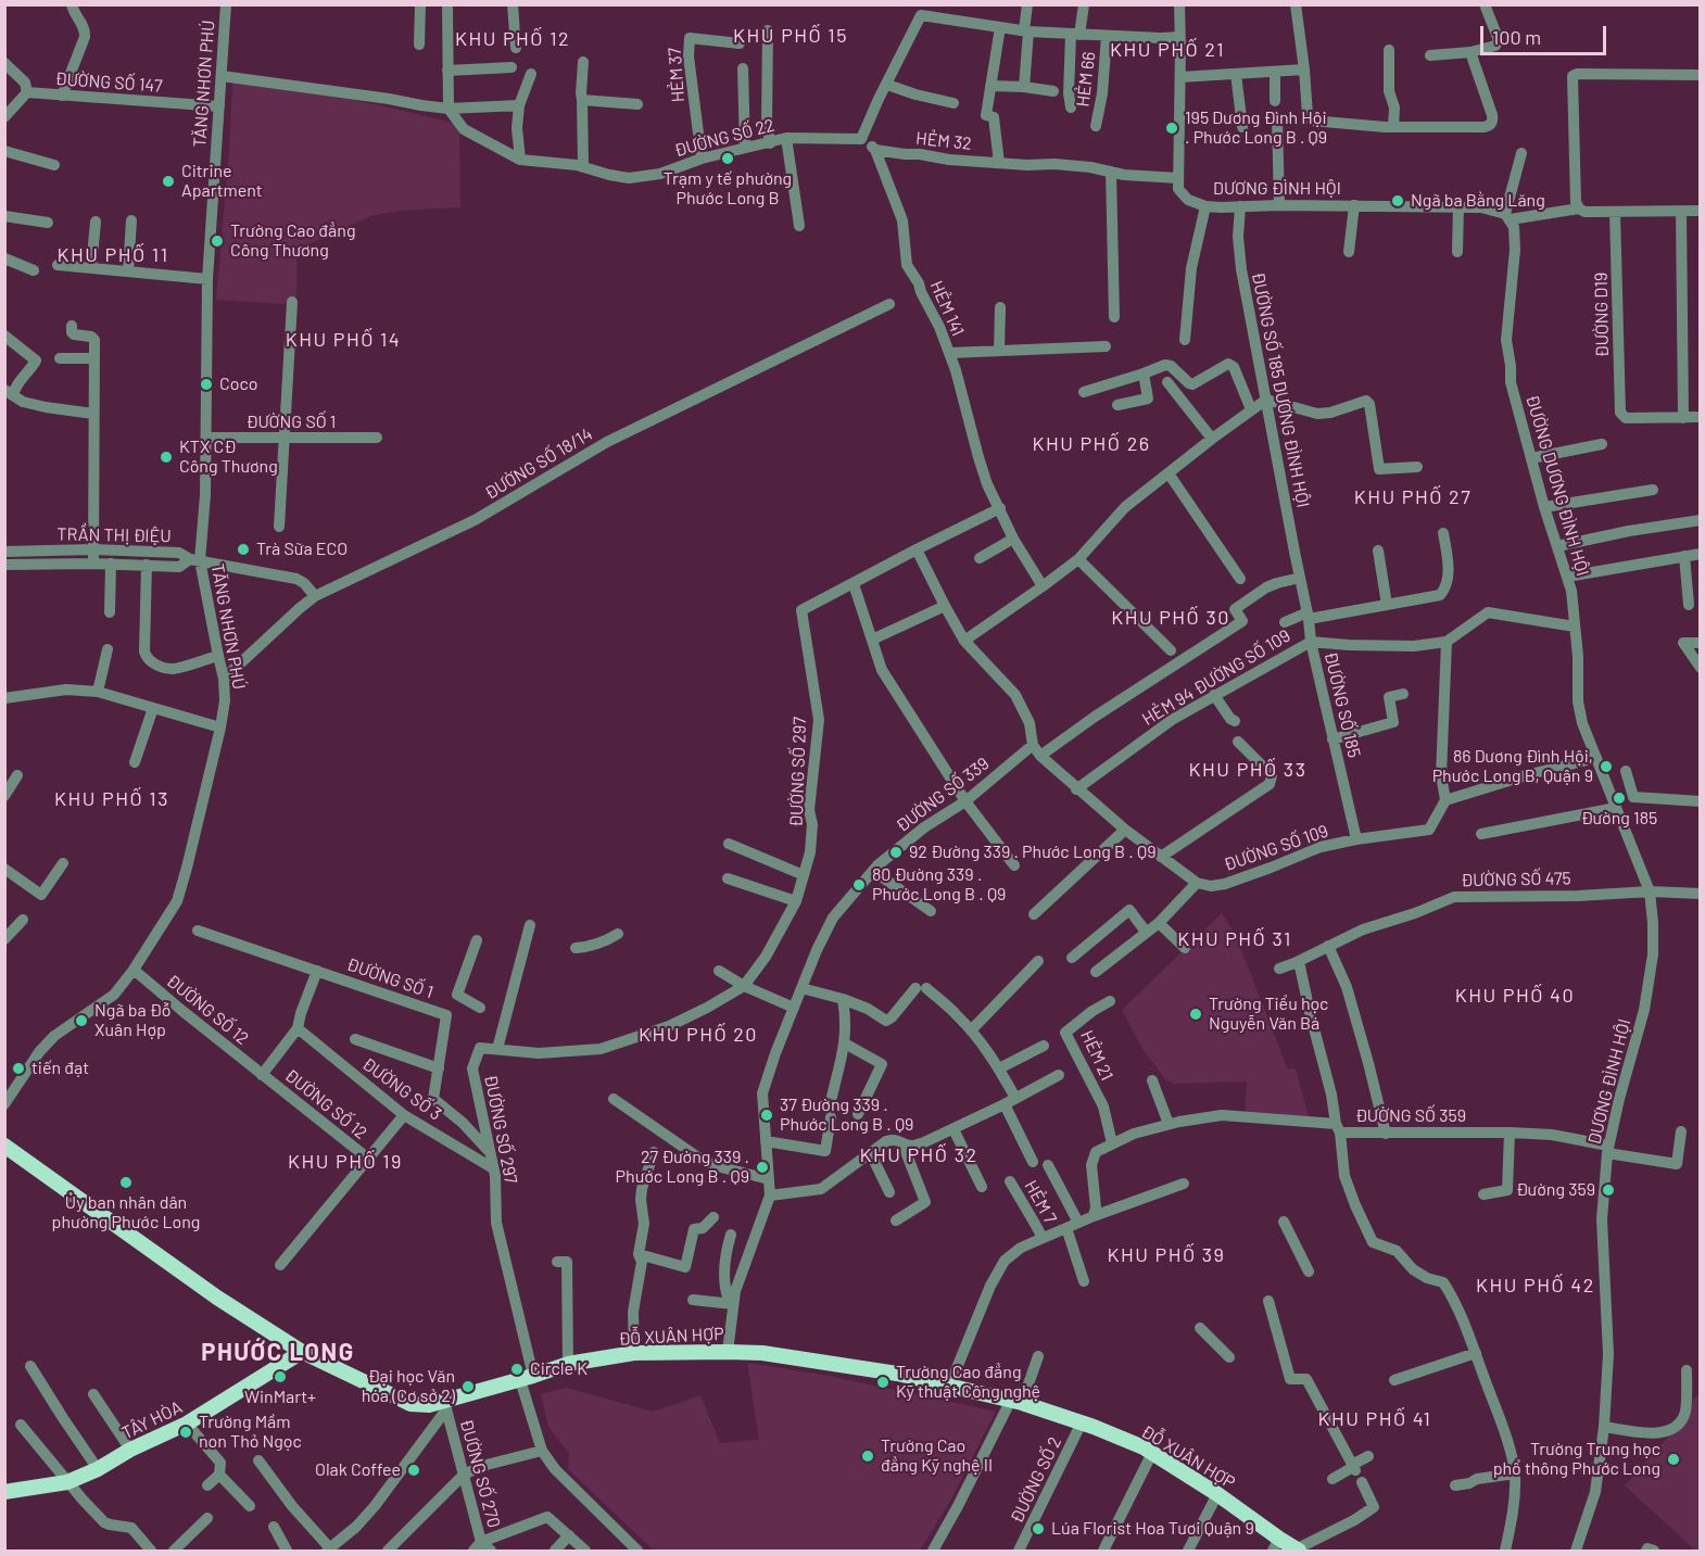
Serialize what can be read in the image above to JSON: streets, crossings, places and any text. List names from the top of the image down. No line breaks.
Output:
{"streets":{"main road":["ĐỖ XUÂN HỢP","TÂY HÒA"],"street":["HẺM 37","HẺM 66","ĐƯỜNG SỐ 147","TĂNG NHƠN PHÚ","ĐƯỜNG SỐ 22","HẺM 32","DƯƠNG ĐÌNH HỘI","HẺM 141","ĐƯỜNG D19","ĐƯỜNG SỐ 185 DƯƠNG ĐÌNH HỘI","ĐƯỜNG SỐ 1","ĐƯỜNG SỐ 18/14","ĐƯỜNG DƯƠNG ĐÌNH HỘI","TRẦN THỊ ĐIỆU","HẺM 94 ĐƯỜNG SỐ 109","ĐƯỜNG SỐ 185","ĐƯỜNG SỐ 297","ĐƯỜNG SỐ 339","ĐƯỜNG SỐ 109","ĐƯỜNG SỐ 475","ĐƯỜNG SỐ 12","HẺM 21","ĐƯỜNG SỐ 3","ĐƯỜNG SỐ 359","HẺM 7","ĐƯỜNG SỐ 270","ĐƯỜNG SỐ 2"]},"crossings":[["HẺM 37","ĐƯỜNG SỐ 22"],["ĐƯỜNG SỐ 147","TĂNG NHƠN PHÚ"],["TĂNG NHƠN PHÚ","ĐƯỜNG SỐ 1"],["TĂNG NHƠN PHÚ","ĐƯỜNG SỐ 18/14"],["TĂNG NHƠN PHÚ","TRẦN THỊ ĐIỆU"],["TĂNG NHƠN PHÚ","ĐƯỜNG SỐ 12"],["ĐƯỜNG SỐ 22","HẺM 32"],["HẺM 32","DƯƠNG ĐÌNH HỘI"],["HẺM 32","HẺM 141"],["DƯƠNG ĐÌNH HỘI","ĐƯỜNG SỐ 185 DƯƠNG ĐÌNH HỘI"],["DƯƠNG ĐÌNH HỘI","ĐƯỜNG DƯƠNG ĐÌNH HỘI"],["DƯƠNG ĐÌNH HỘI","ĐƯỜNG SỐ 475"],["DƯƠNG ĐÌNH HỘI","ĐƯỜNG SỐ 359"],["HẺM 141","ĐƯỜNG SỐ 297"],["ĐƯỜNG SỐ 185 DƯƠNG ĐÌNH HỘI","ĐƯỜNG SỐ 185"],["ĐƯỜNG SỐ 1","ĐƯỜNG SỐ 297"],["ĐƯỜNG DƯƠNG ĐÌNH HỘI","ĐƯỜNG SỐ 475"],["HẺM 94 ĐƯỜNG SỐ 109","ĐƯỜNG SỐ 185"],["ĐƯỜNG SỐ 185","ĐƯỜNG SỐ 109"],["ĐƯỜNG SỐ 297","ĐƯỜNG SỐ 3"],["ĐƯỜNG SỐ 297","ĐỖ XUÂN HỢP"],["ĐƯỜNG SỐ 339","ĐỖ XUÂN HỢP"],["HẺM 21","ĐƯỜNG SỐ 359"],["ĐỖ XUÂN HỢP","TÂY HÒA"],["ĐỖ XUÂN HỢP","ĐƯỜNG SỐ 270"],["ĐỖ XUÂN HỢP","ĐƯỜNG SỐ 2"]],"districts":["KHU PHỐ 15","KHU PHỐ 12","KHU PHỐ 21","KHU PHỐ 11","KHU PHỐ 14","KHU PHỐ 26","KHU PHỐ 27","KHU PHỐ 30","KHU PHỐ 33","KHU PHỐ 13","KHU PHỐ 31","KHU PHỐ 40","KHU PHỐ 20","KHU PHỐ 32","KHU PHỐ 19","KHU PHỐ 39","KHU PHỐ 42","PHƯỚC LONG","KHU PHỐ 41"],"places":["195 Dương Đình Hội . Phước Long B . Q9","Trạm y tế phường Phước Long B","Citrine Apartment","Ngã ba Bằng Lăng","Trường Cao đẳng Công Thương","Coco","KTX CĐ Công Thương","Trà Sữa ECO","86 Dương Đình Hội, Phước Long B, Quận 9","Đường 185","92 Đường 339 . Phước Long B . Q9","80 Đường 339 . Phước Long B . Q9","Trường Tiểu học Nguyễn Văn Bá","Ngã ba Đỗ Xuân Hợp","tiến đạt","37 Đường 339 . Phước Long B . Q9","27 Đường 339 . Phước Long B . Q9","Ủy ban nhân dân phường Phước Long","Đường 359","Circle K","WinMart+","Trường Cao đẳng Kỹ thuật Công nghệ","Đại học Văn hóa (Cơ sở 2)","Trường Mầm non Thỏ Ngọc","Trường Cao đẳng Kỹ nghệ II","Trường Trung học phổ thông Phước Long","Olak Coffee","Lúa Florist Hoa Tươi Quận 9"],"scale_bar":"100 m"}
